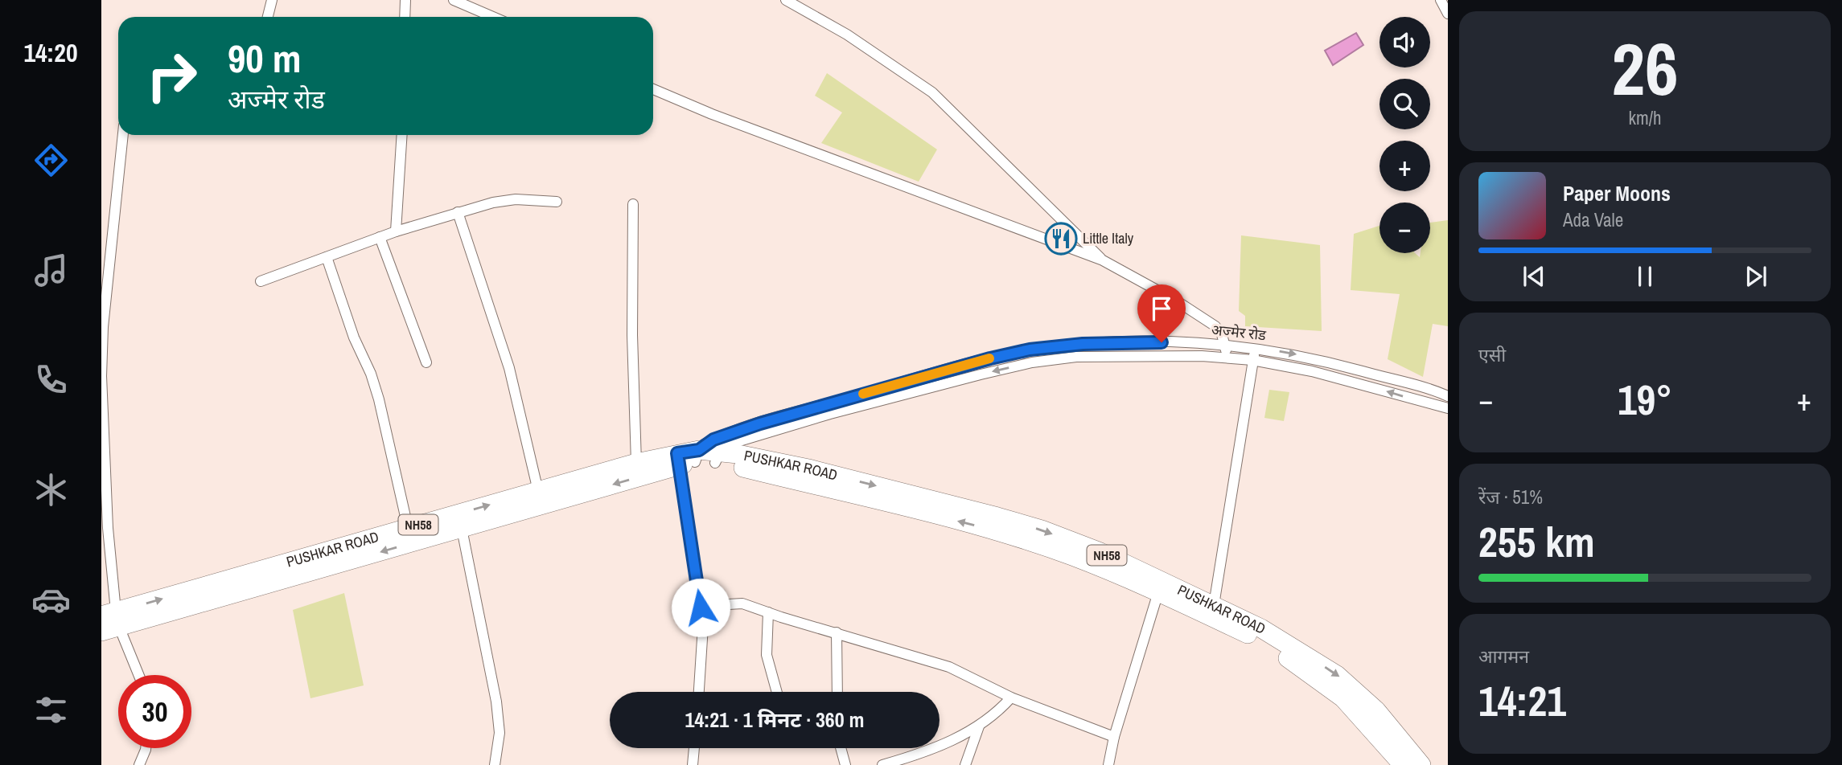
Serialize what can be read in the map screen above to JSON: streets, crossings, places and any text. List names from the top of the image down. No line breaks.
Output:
{"streets":{"highway":["PUSHKAR ROAD","NH58"],"street":["अज्मेर रोड"]},"crossings":[["अज्मेर रोड","PUSHKAR ROAD"]],"places":{"restaurant":["Little Italy"]},"page":{"tabs":"14:20","tile":[["26","km/h"],"एसी",["रेंज · 51%","255 km"],["आगमन","14:21"]],"map_buttons":["+","−"],"turn":["90 m","अज्मेर रोड"],"song":["Paper Moons","Ada Vale"],"heat":["−","19°","+"],"limit":"30","trip":"14:21 · 1 मिनट · 360 m"}}
